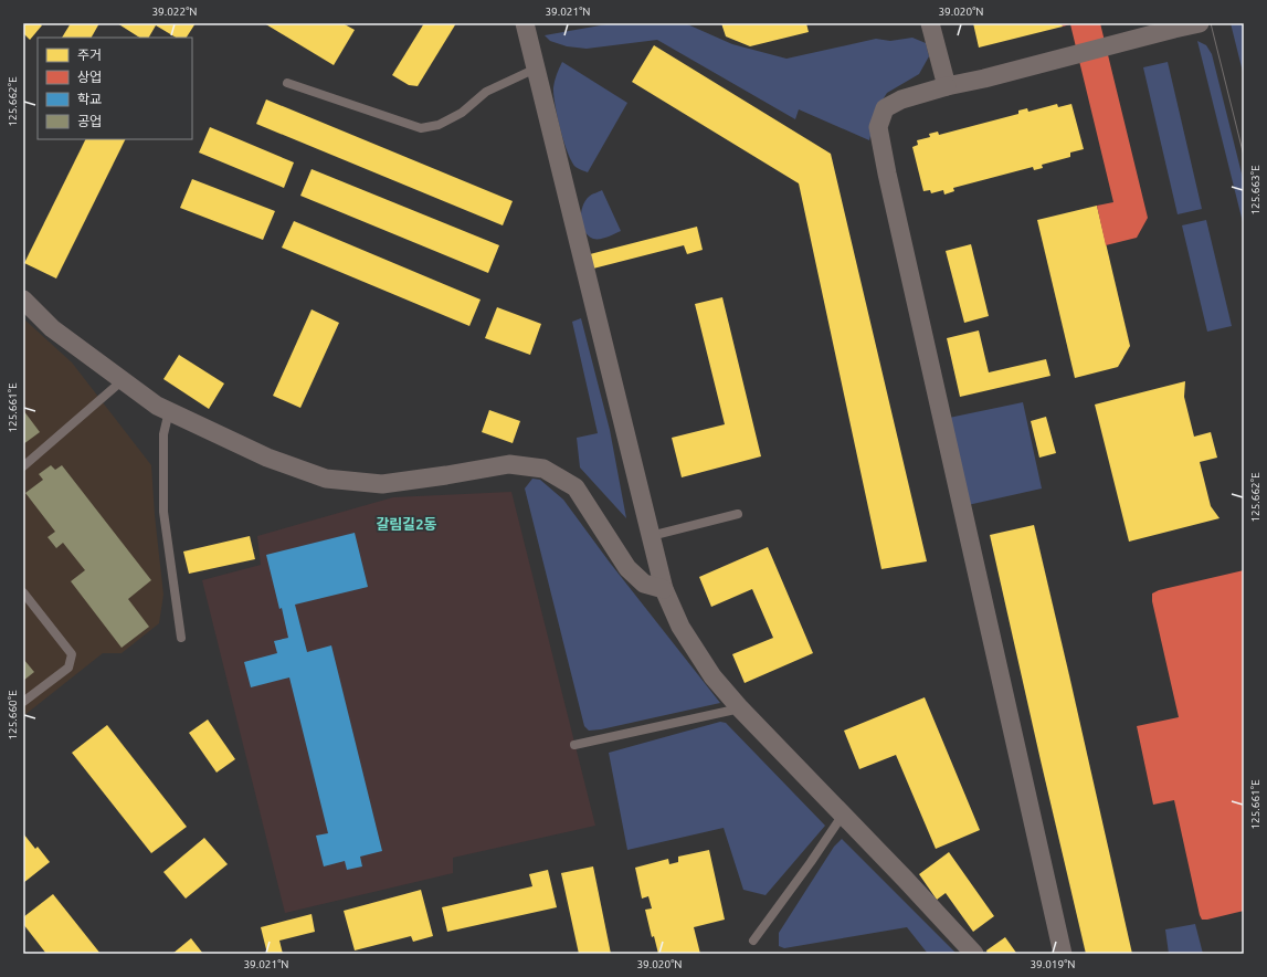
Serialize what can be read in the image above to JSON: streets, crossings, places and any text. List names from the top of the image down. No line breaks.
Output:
{"districts":["갈림길2동"],"legend":["주거","상업","학교","공업"],"coordinates":["39.022°N","39.021°N","39.020°N","125.662°E","125.663°E","125.661°E","125.660°E","39.019°N"]}
